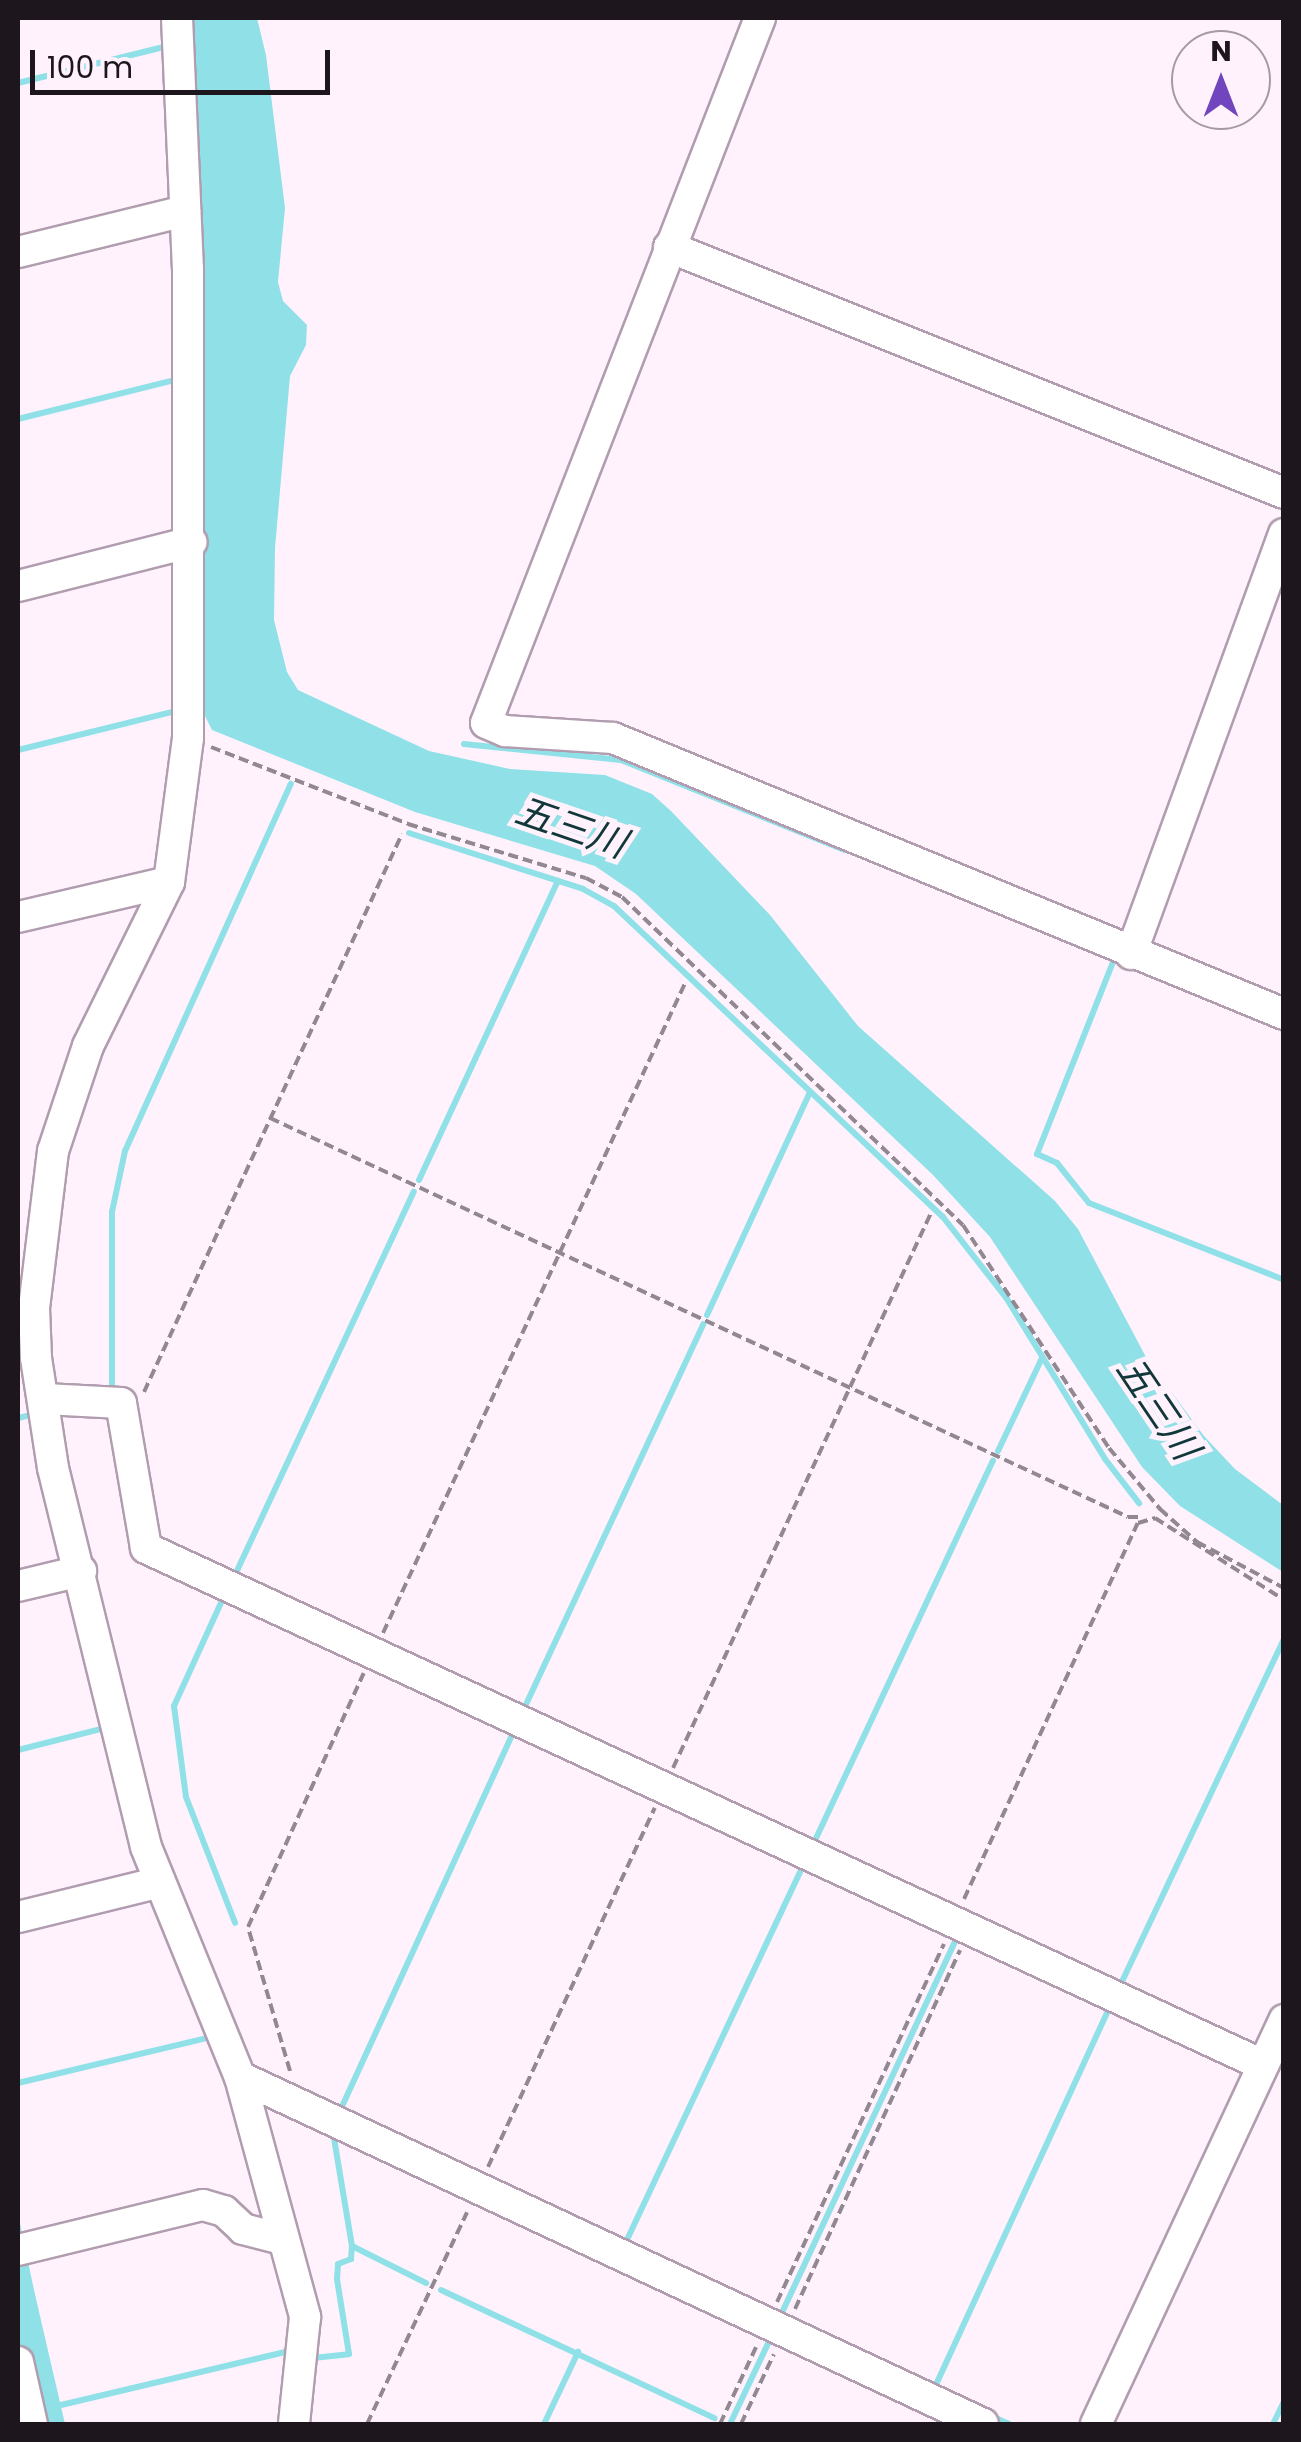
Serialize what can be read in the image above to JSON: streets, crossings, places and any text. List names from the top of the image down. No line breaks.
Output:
{"water":["五三川"],"scale_bar":"100 m","north":"top"}
